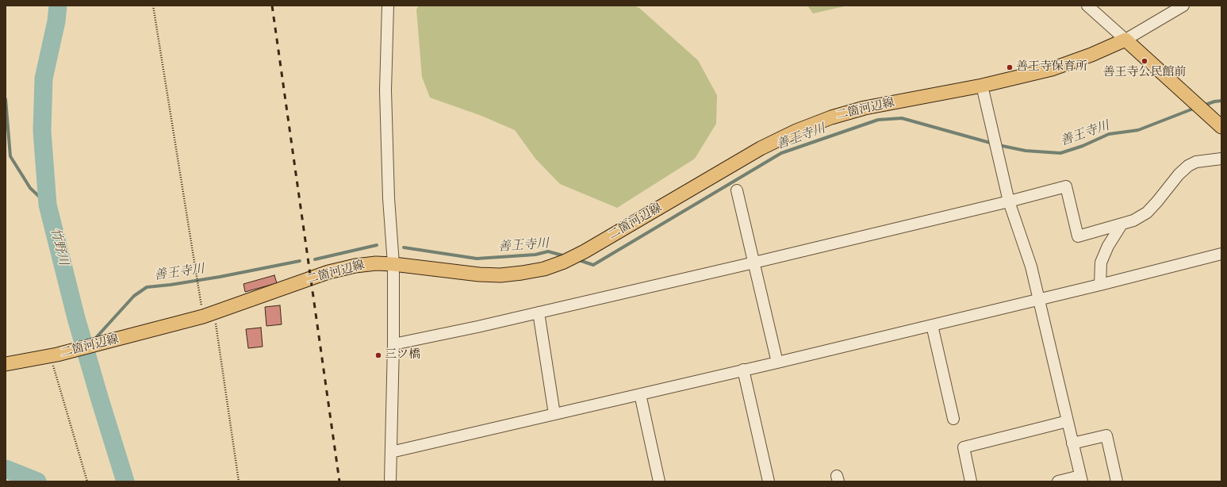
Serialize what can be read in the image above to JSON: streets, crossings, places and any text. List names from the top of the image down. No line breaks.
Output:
{"streets":{"main road":["二箇河辺線"]},"water":["善王寺川","竹野川"],"places":["善王寺公民館前","善王寺保育所","三ツ橋"]}
